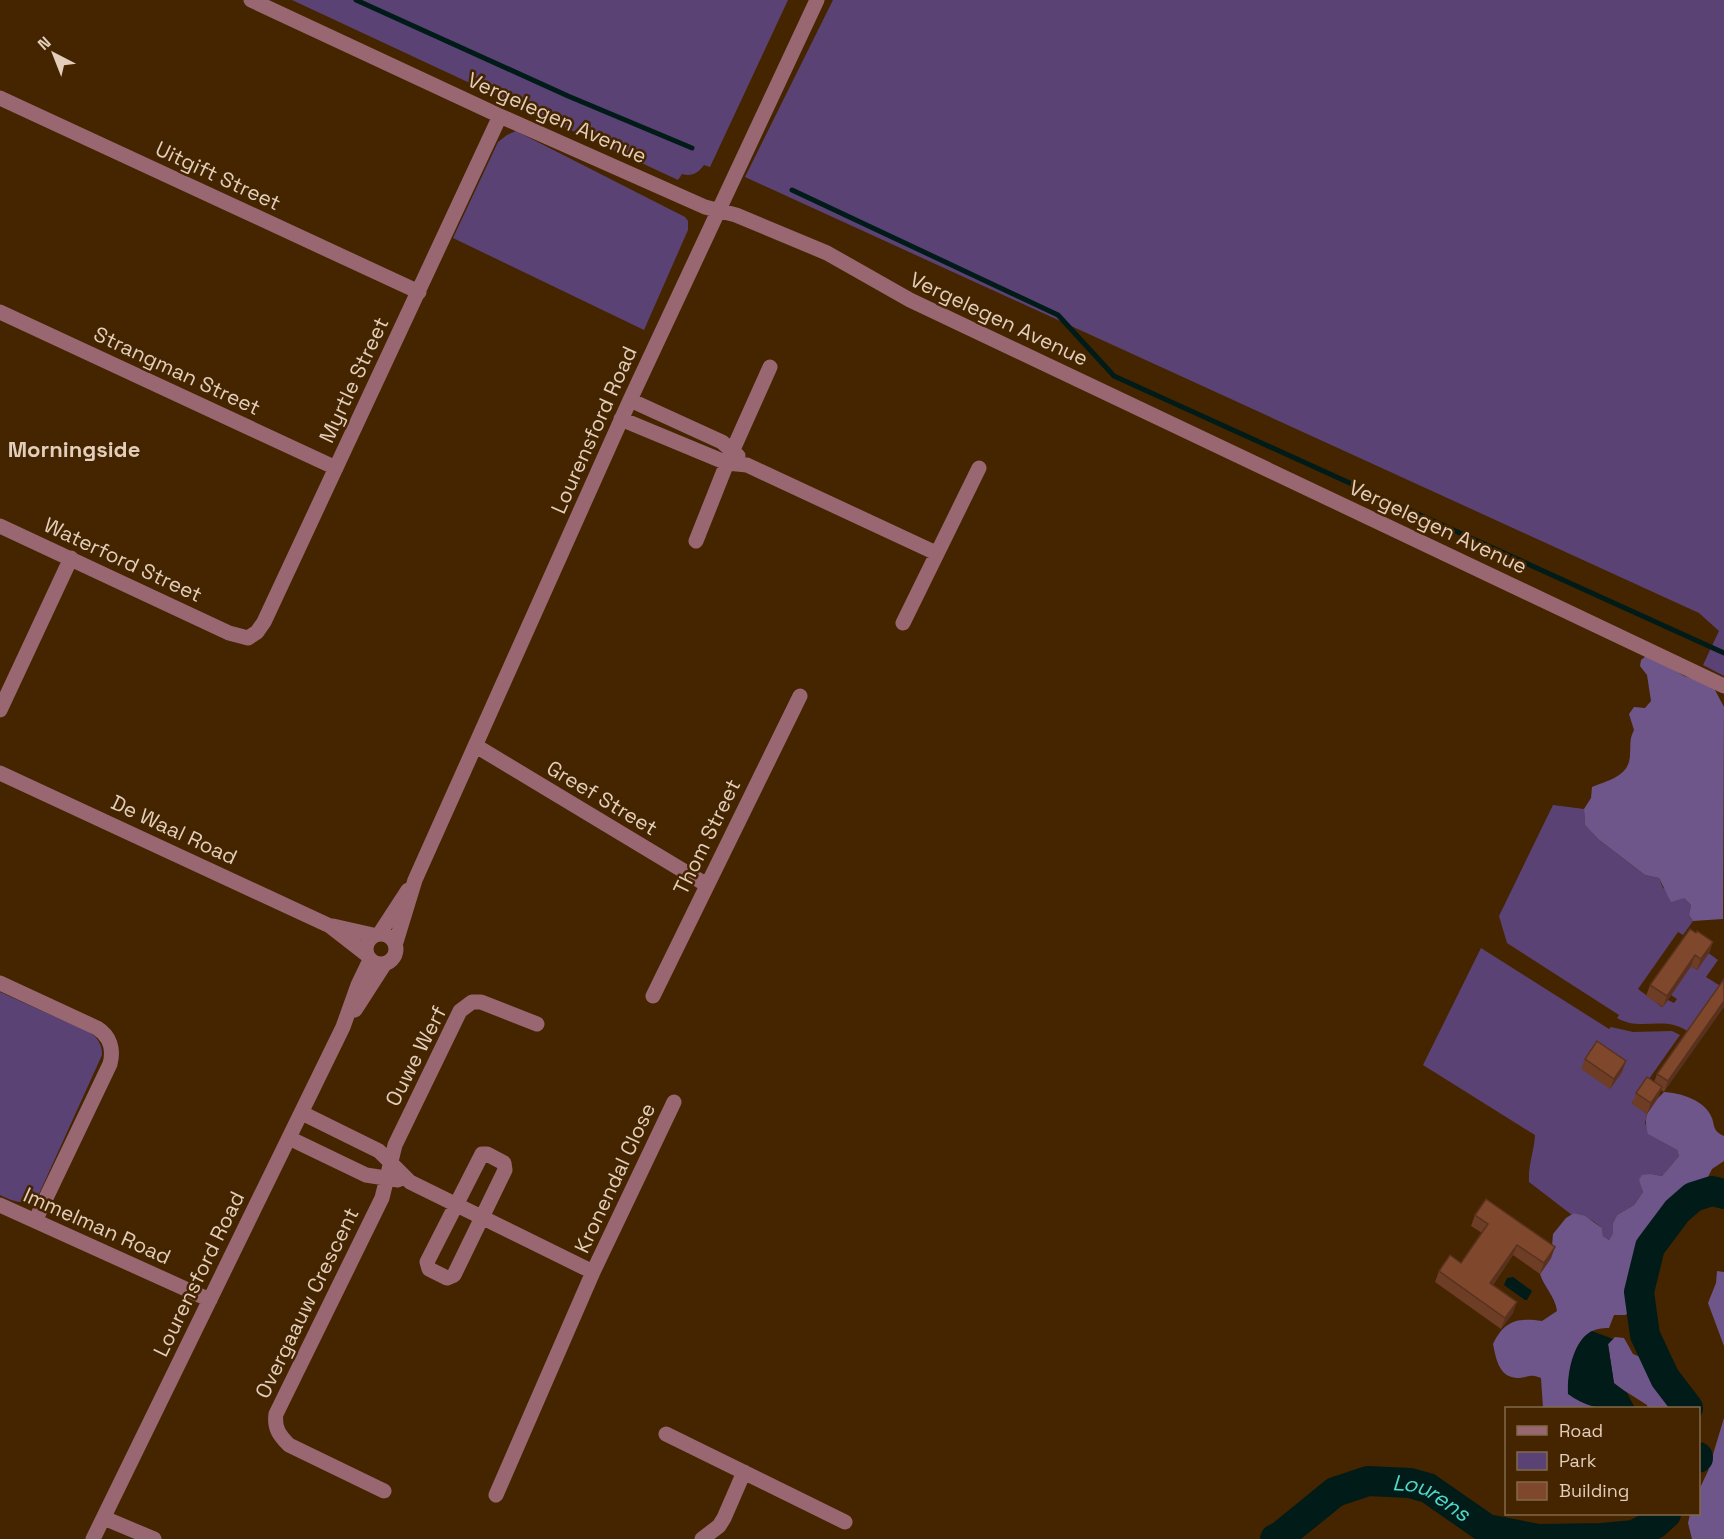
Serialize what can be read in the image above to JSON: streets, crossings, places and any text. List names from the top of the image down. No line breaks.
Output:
{"streets":{"street":["Vergelegen Avenue","Uitgift Street","Strangman Street","Myrtle Street","Lourensford Road","Waterford Street","Greef Street","De Waal Road","Thom Street","Ouwe Werf","Kronendal Close","Immelman Road","Overgaauw Crescent"]},"crossings":[["Vergelegen Avenue","Myrtle Street"],["Vergelegen Avenue","Lourensford Road"],["Uitgift Street","Myrtle Street"],["Strangman Street","Myrtle Street"],["Myrtle Street","Waterford Street"],["Lourensford Road","Greef Street"],["Lourensford Road","De Waal Road"],["Lourensford Road","Immelman Road"],["Greef Street","Thom Street"],["Ouwe Werf","Overgaauw Crescent"]],"districts":["Morningside"],"water":["Lourens"],"legend":["Road","Park","Building"],"north":"top left"}
